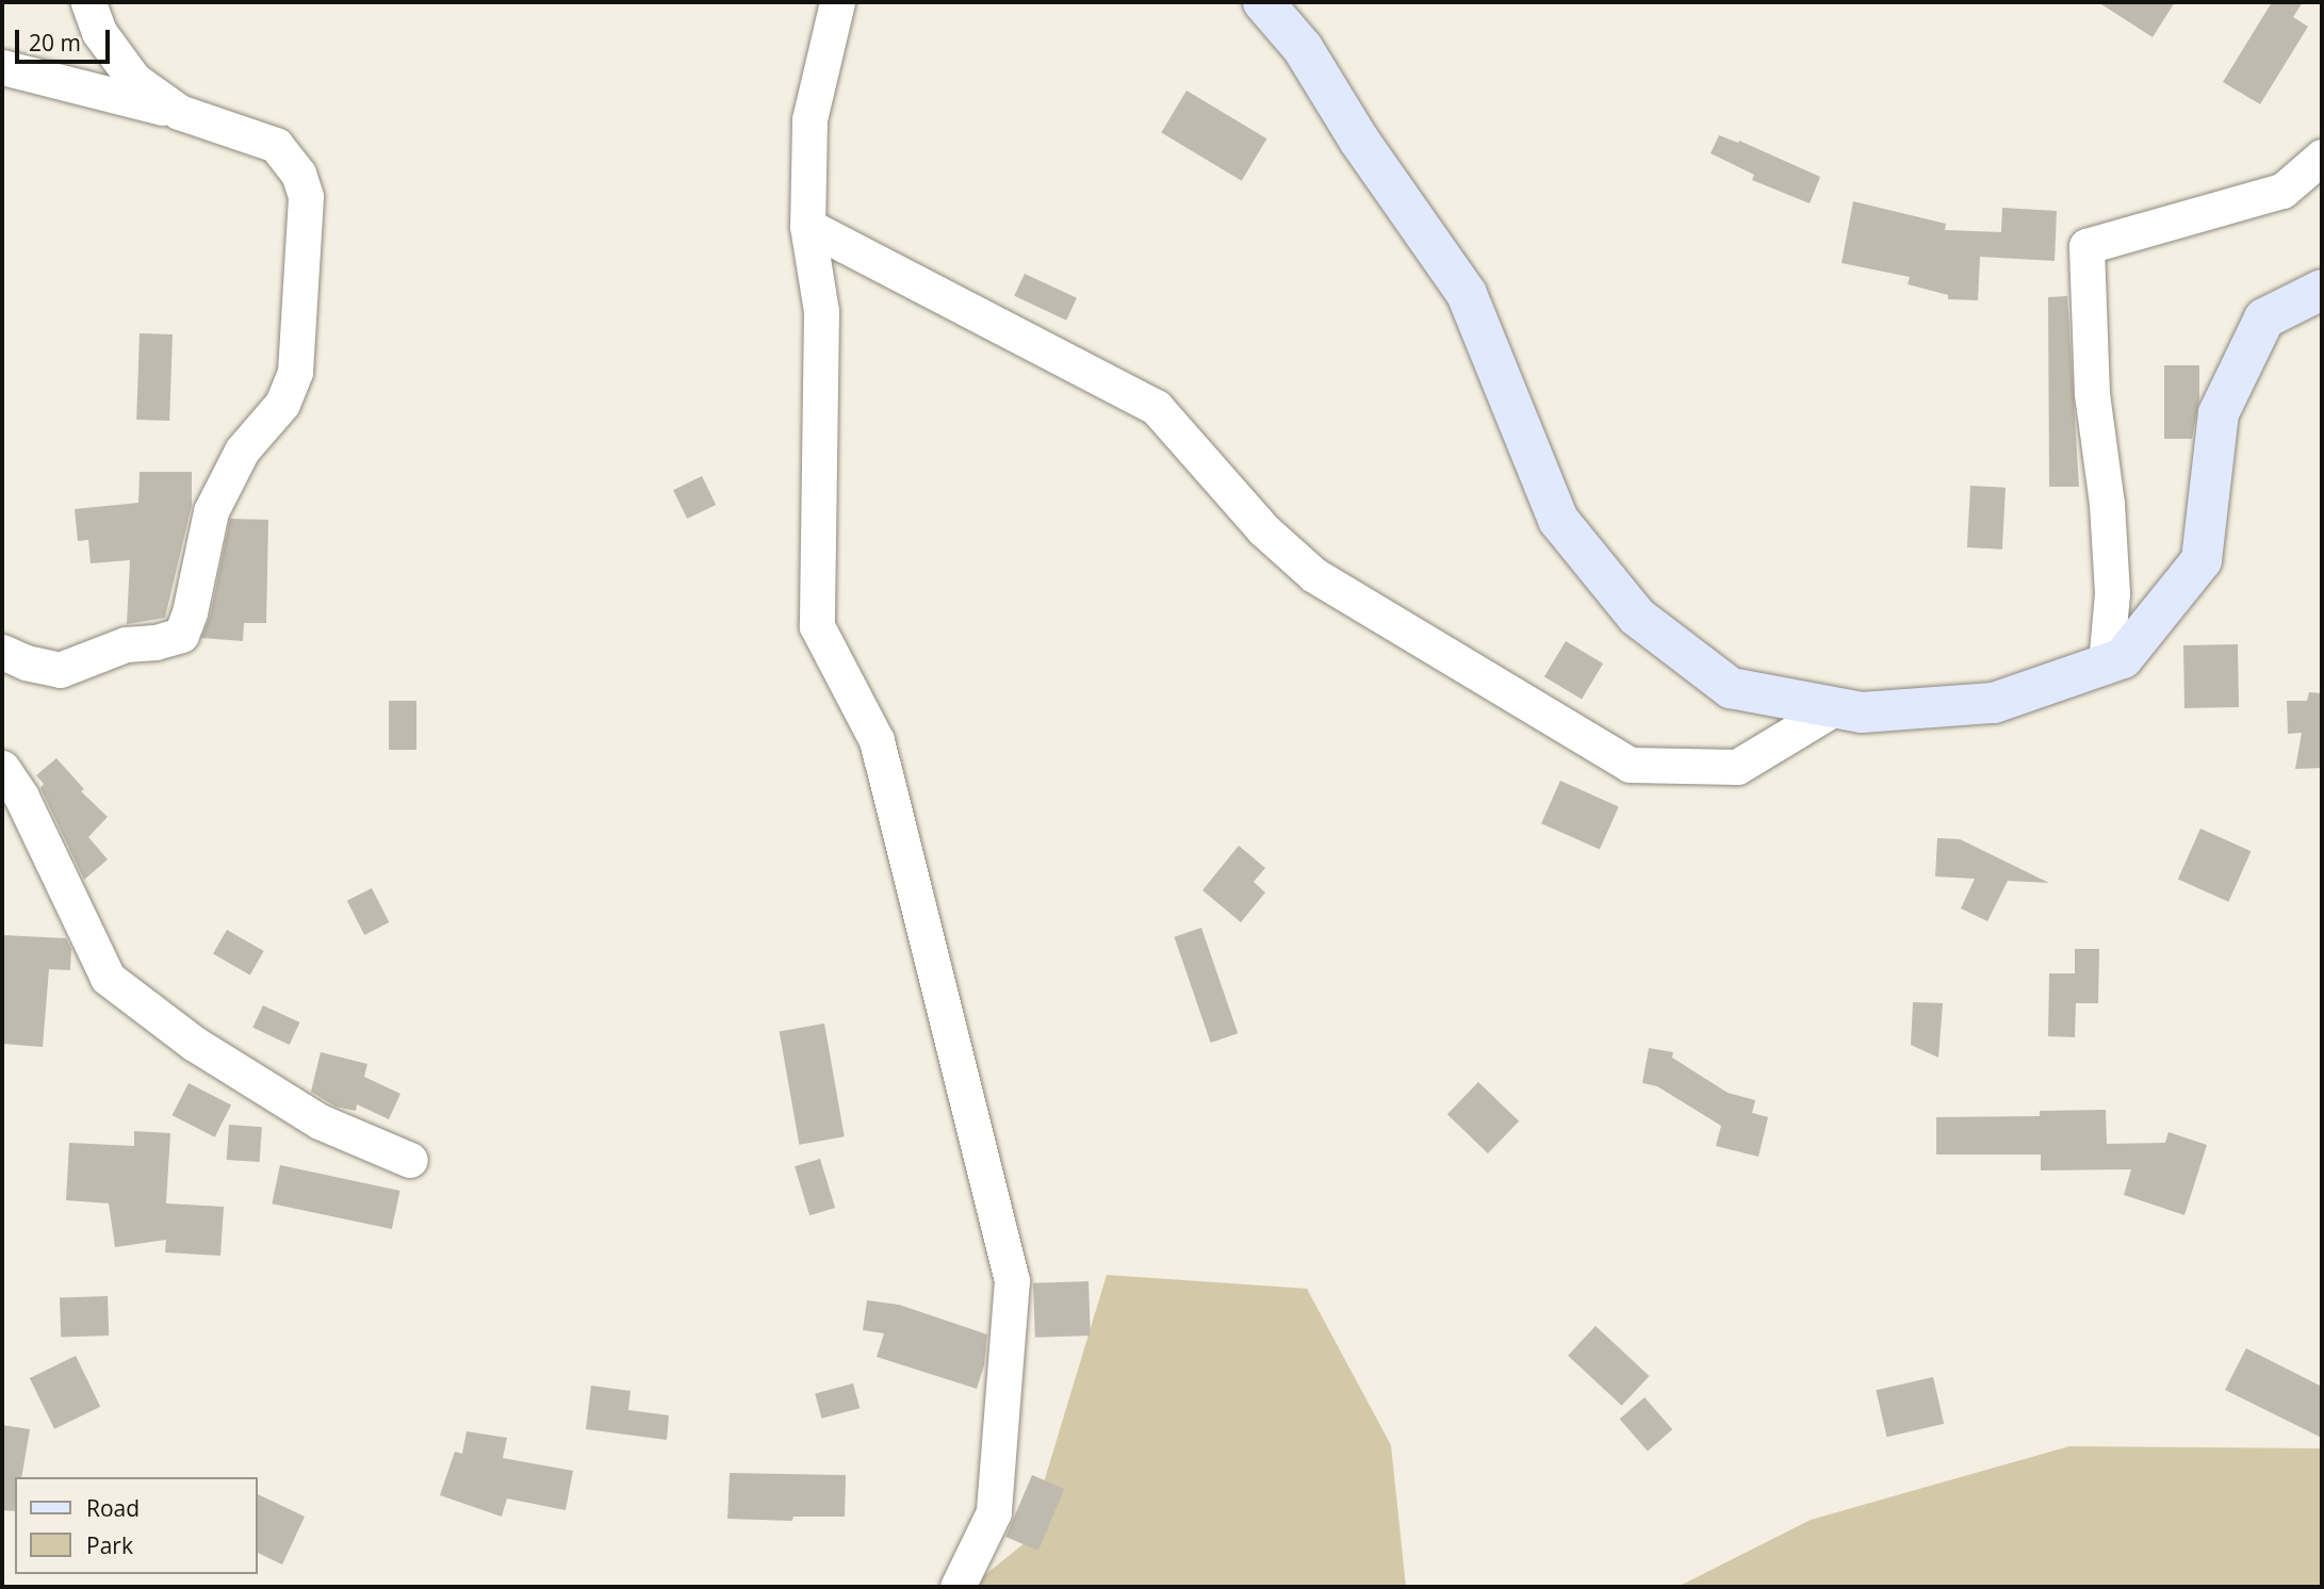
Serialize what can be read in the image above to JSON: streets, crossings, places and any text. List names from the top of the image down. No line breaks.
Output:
{"legend":["Road","Park"],"scale_bar":"20 m"}
